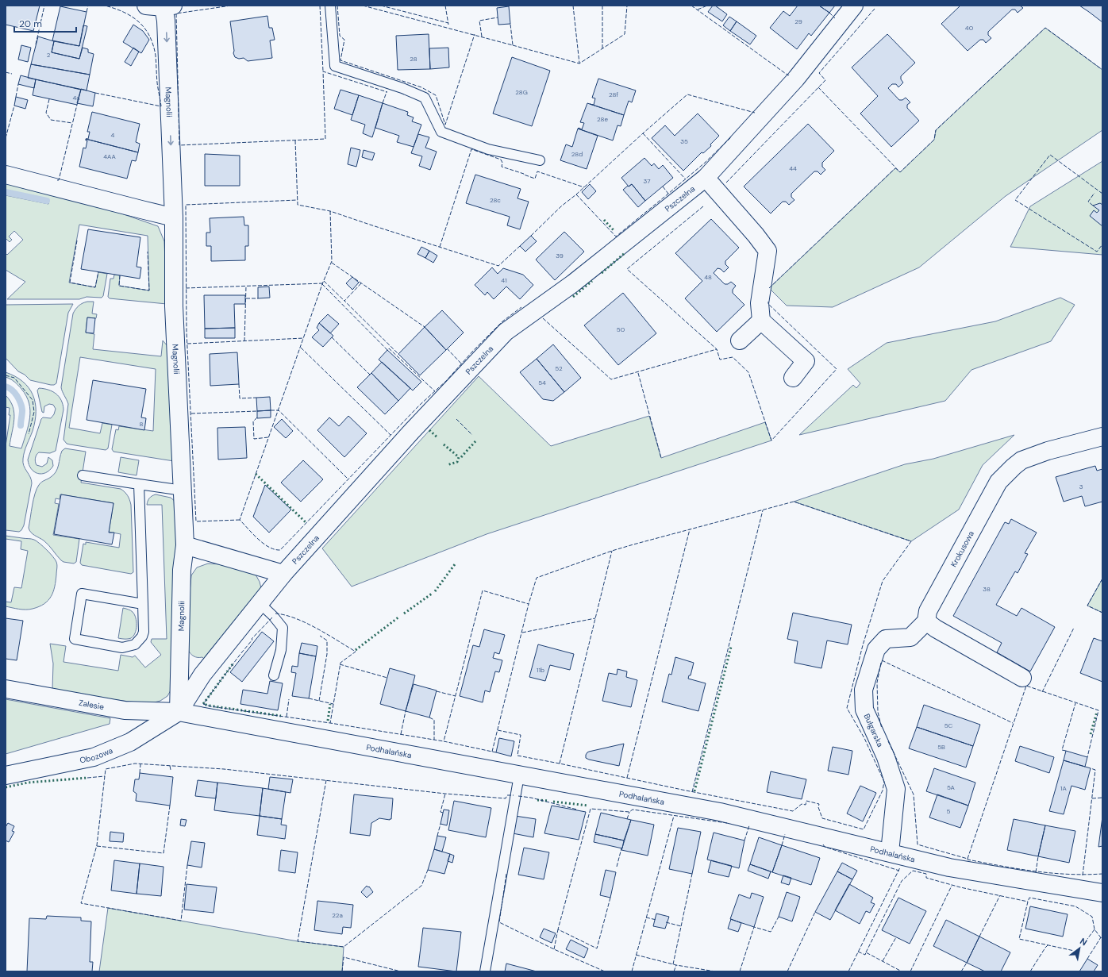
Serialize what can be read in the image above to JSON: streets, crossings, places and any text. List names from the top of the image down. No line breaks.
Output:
{"streets":{"street":["Magnolii","Pszczelna","Krokusowa","Zalesie","Bułgarska","Podhalańska","Obozowa"]},"crossings":[["Magnolii","Pszczelna"],["Magnolii","Zalesie"],["Magnolii","Podhalańska"],["Magnolii","Obozowa"],["Pszczelna","Zalesie"],["Pszczelna","Podhalańska"],["Pszczelna","Obozowa"],["Krokusowa","Bułgarska"],["Zalesie","Podhalańska"],["Zalesie","Obozowa"],["Bułgarska","Podhalańska"],["Podhalańska","Obozowa"]],"house_numbers":["29","40","2","28","28G","28f","4a","28e","4","35","28d","4AA","44","37","28c","39","48","41","50","52","54","8","3","38","11b","5C","5B","5A","1A","5","22a"],"scale_bar":"20 m","north":"top right"}
